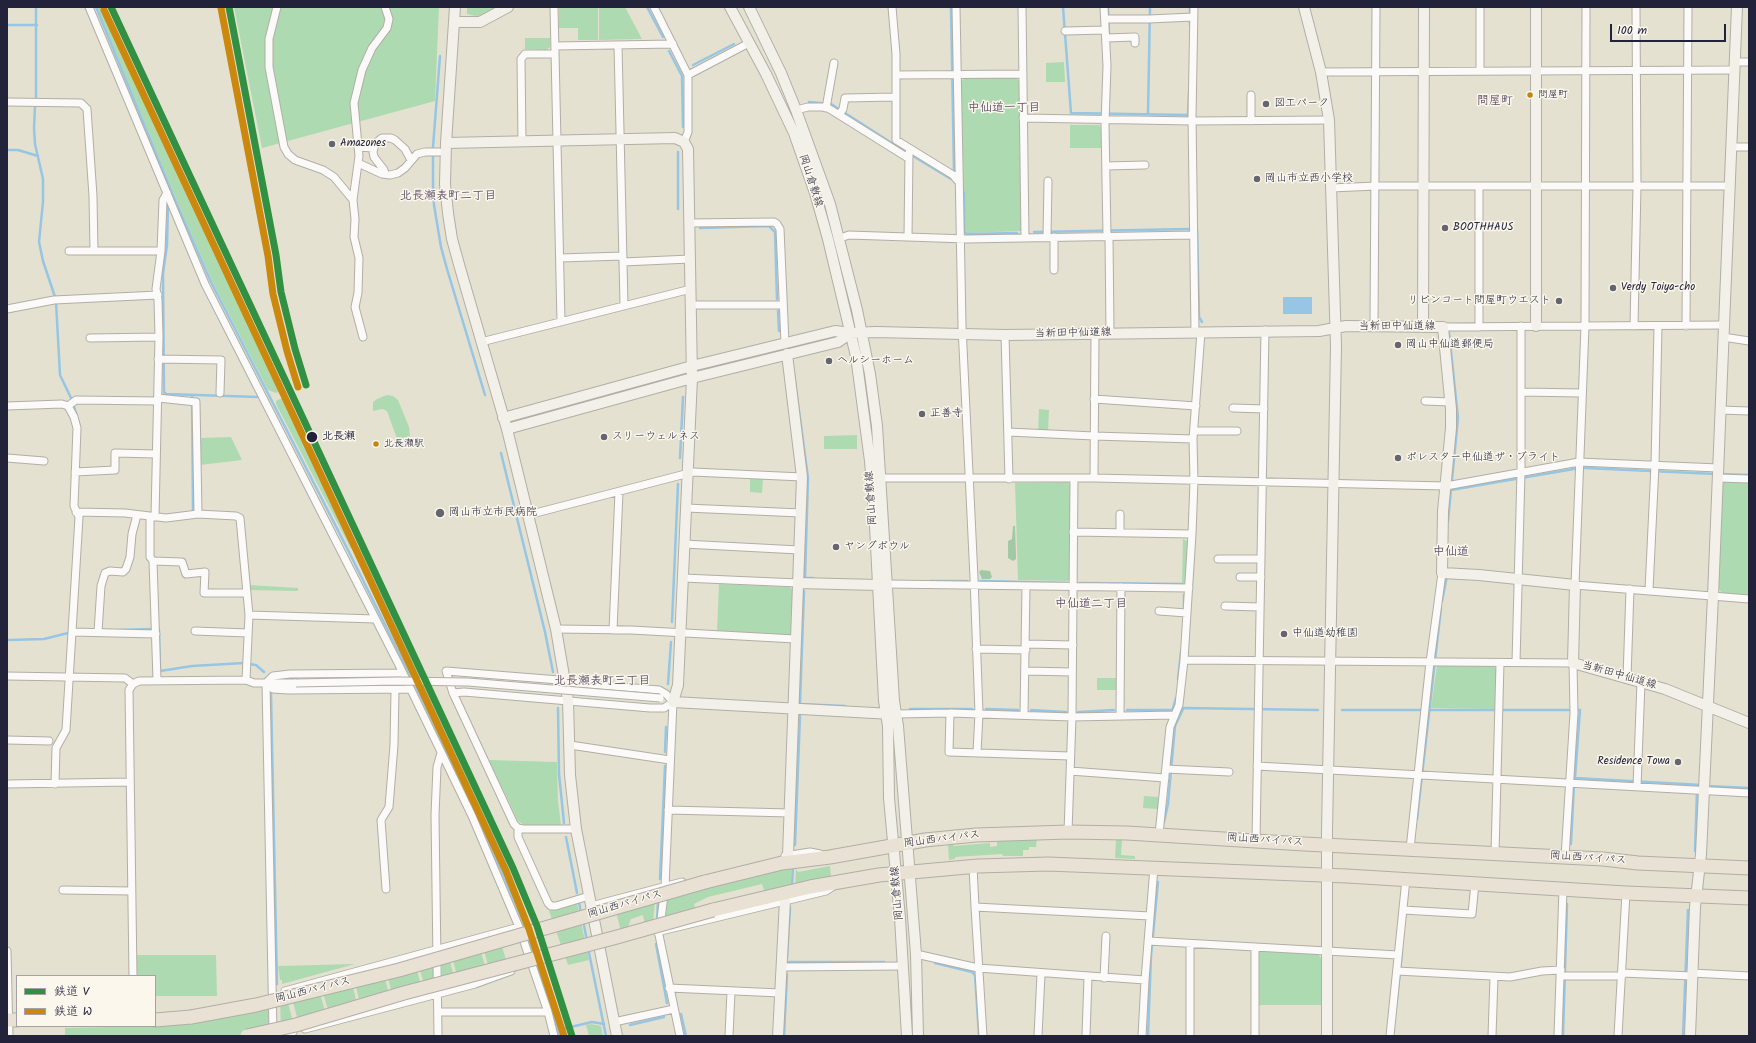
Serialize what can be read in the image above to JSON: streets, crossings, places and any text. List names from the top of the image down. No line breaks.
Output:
{"streets":{"highway":["岡山西バイパス"],"street":["岡山倉敷線","当新田中仙道線"]},"crossings":[["岡山倉敷線","当新田中仙道線"],["岡山倉敷線","岡山西バイパス"]],"districts":["問屋町","中仙道一丁目","北長瀬表町二丁目","中仙道","中仙道二丁目","北長瀬表町三丁目"],"places":["問屋町","図工パーク","Amazones","岡山市立西小学校","BOOTHHAUS","Verdy Toiya-cho","リビンコート問屋町ウエスト","岡山中仙道郵便局","ヘルシーホーム","正善寺","北長瀬","スリーウェルネス","北長瀬駅","ポレスター中仙道ザ・ブライト","岡山市立市民病院","ヤングボウル","中仙道幼稚園","Residence Towa"],"lines":["rail line V","rail line W"],"legend":["鉄道 V","鉄道 W"],"scale_bar":"100 m"}
